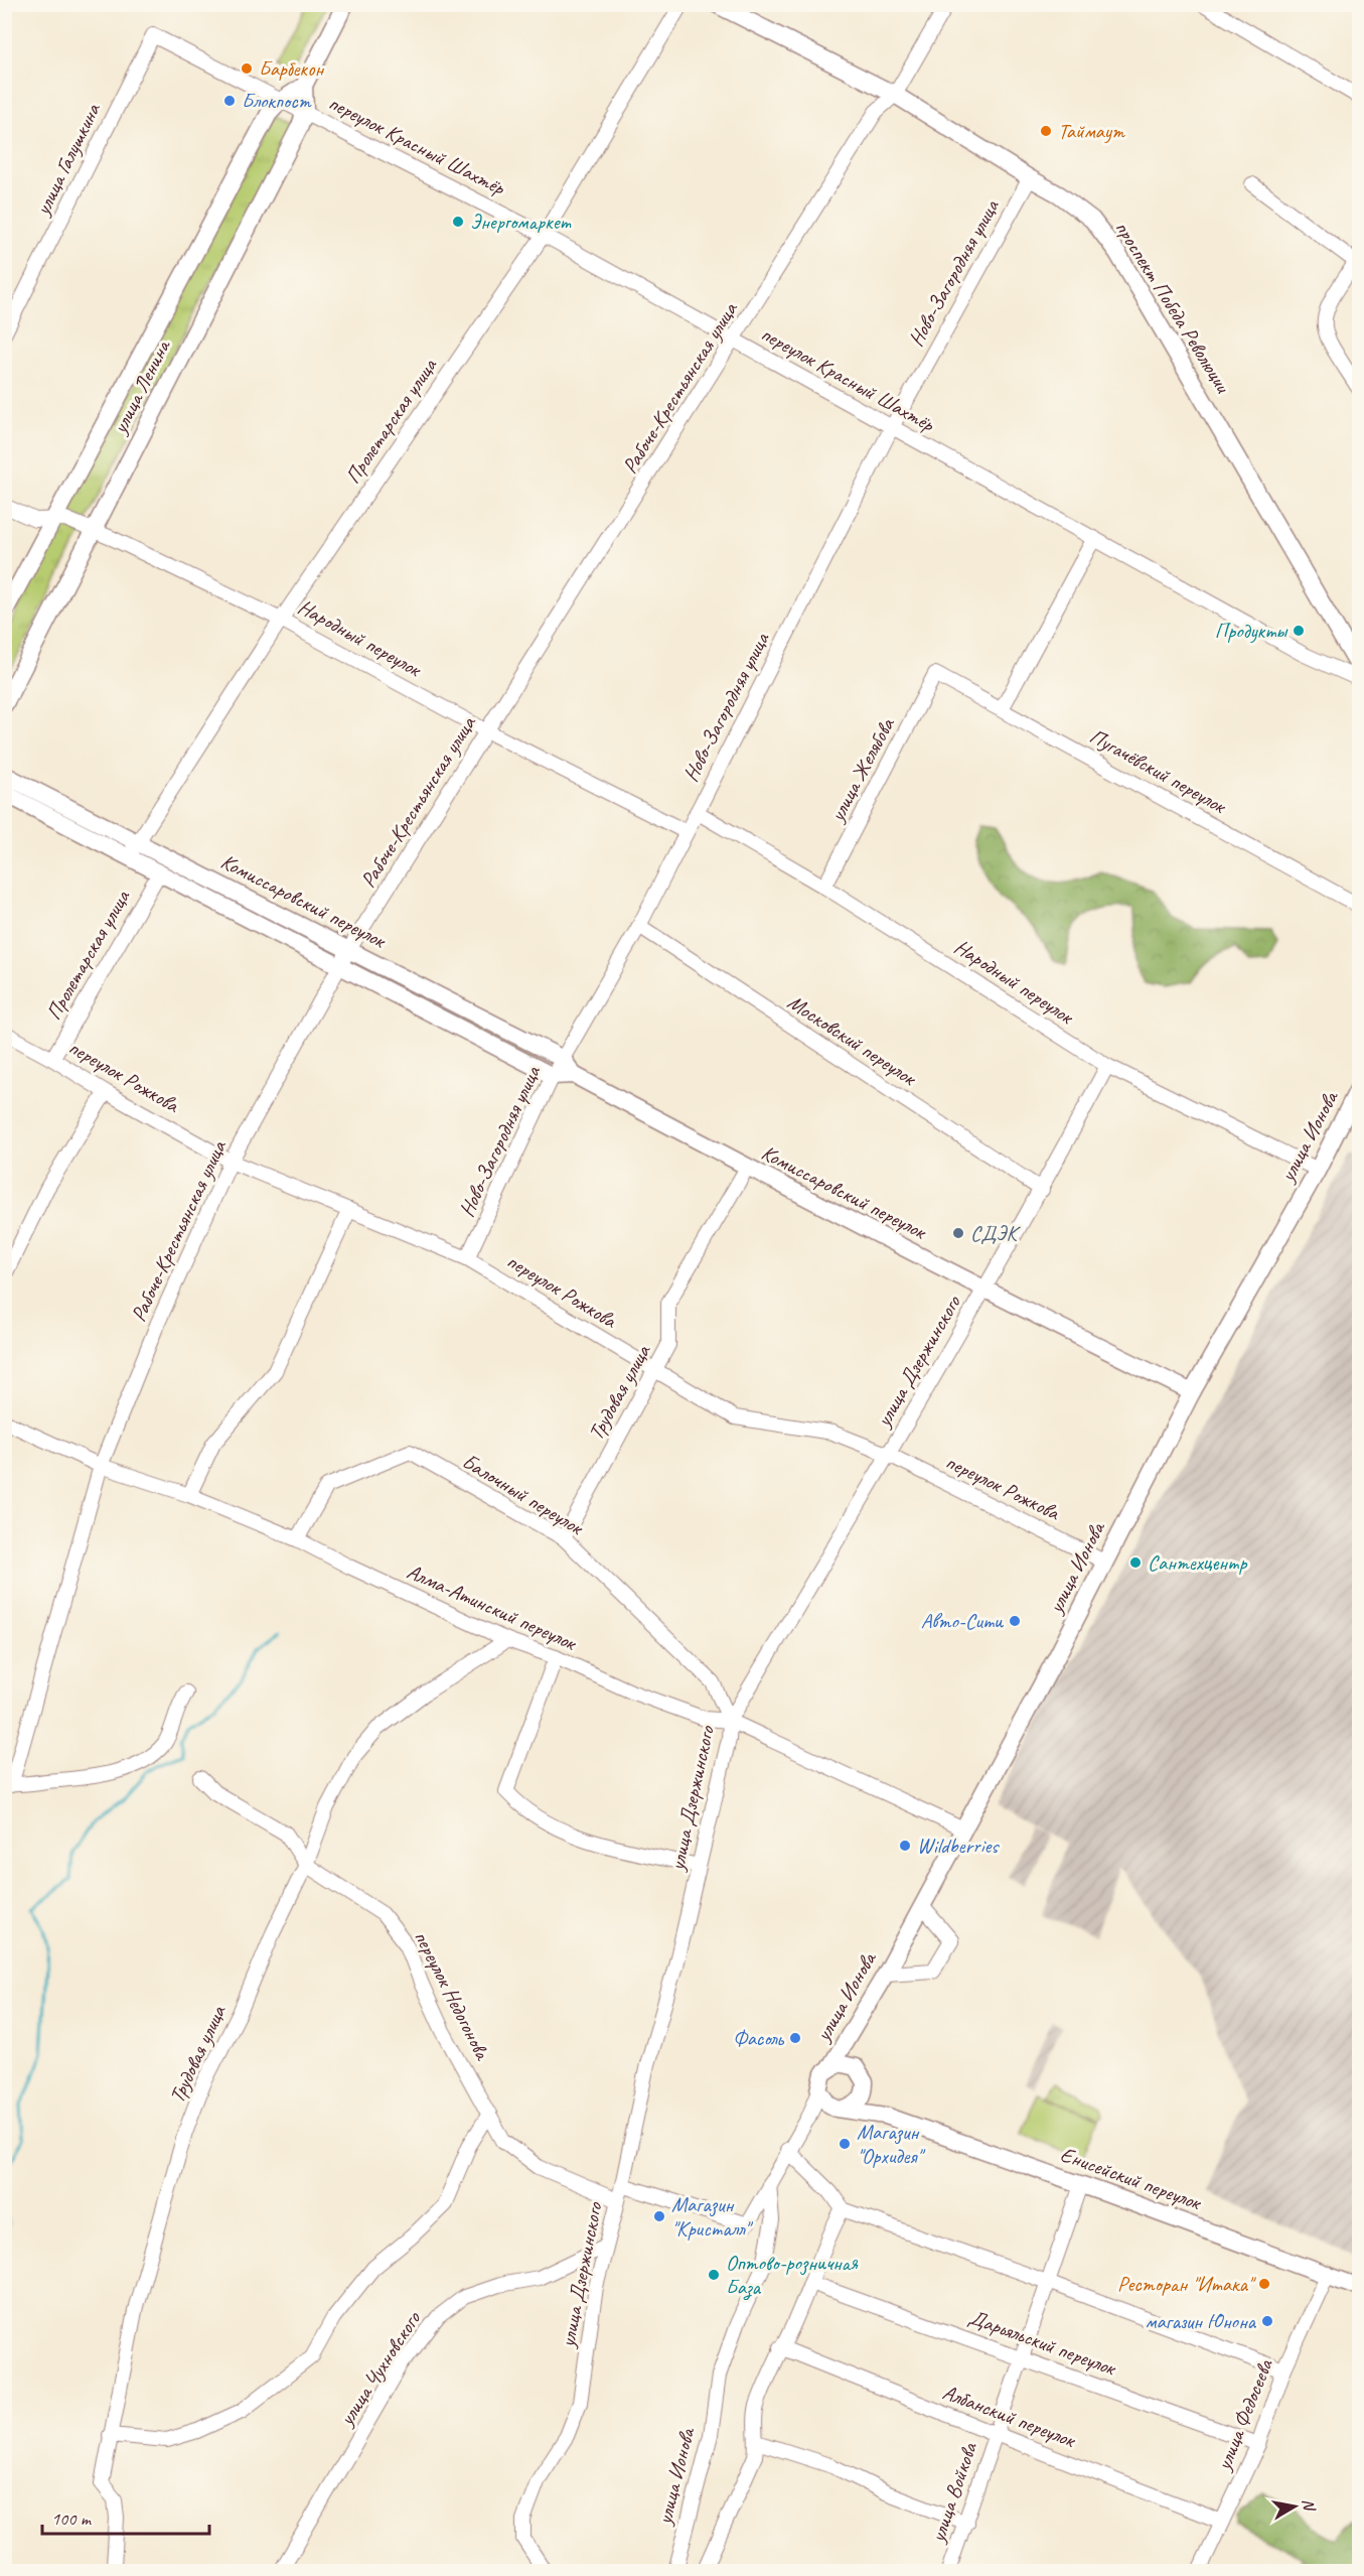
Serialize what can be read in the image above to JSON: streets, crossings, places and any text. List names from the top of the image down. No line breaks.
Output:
{"streets":{"main road":["проспект Победа Революции","улица Ленина","Комиссаровский переулок","улица Ионова","Енисейский переулок"],"street":["переулок Красный Шахтёр","улица Галушкина","Ново-Загородняя улица","Рабоче-Крестьянская улица","Пролетарская улица","Народный переулок","улица Желябова","Пугачёвский переулок","Московский переулок","переулок Рожкова","улица Дзержинского","Трудовая улица","Балочный переулок","Алма-Атинский переулок","переулок Недогонова","Дарьяльский переулок","улица Чухновского","улица Федосеева","Албанский переулок","улица Войкова"]},"crossings":[["переулок Красный Шахтёр","улица Галушкина"],["переулок Красный Шахтёр","Ново-Загородняя улица"],["переулок Красный Шахтёр","улица Ленина"],["переулок Красный Шахтёр","Рабоче-Крестьянская улица"],["переулок Красный Шахтёр","Пролетарская улица"],["Ново-Загородняя улица","проспект Победа Революции"],["Ново-Загородняя улица","Народный переулок"],["Ново-Загородняя улица","Комиссаровский переулок"],["Ново-Загородняя улица","Московский переулок"],["Ново-Загородняя улица","переулок Рожкова"],["проспект Победа Революции","Рабоче-Крестьянская улица"],["улица Ленина","Народный переулок"],["Рабоче-Крестьянская улица","Народный переулок"],["Рабоче-Крестьянская улица","Комиссаровский переулок"],["Рабоче-Крестьянская улица","переулок Рожкова"],["Рабоче-Крестьянская улица","Алма-Атинский переулок"],["Пролетарская улица","Народный переулок"],["Пролетарская улица","Комиссаровский переулок"],["Пролетарская улица","переулок Рожкова"],["Народный переулок","улица Желябова"],["Народный переулок","улица Ионова"],["Народный переулок","улица Дзержинского"],["улица Желябова","Пугачёвский переулок"],["Комиссаровский переулок","улица Ионова"],["Комиссаровский переулок","улица Дзержинского"],["Комиссаровский переулок","Трудовая улица"],["Московский переулок","улица Дзержинского"],["переулок Рожкова","улица Ионова"],["переулок Рожкова","улица Дзержинского"],["переулок Рожкова","Трудовая улица"],["улица Ионова","Алма-Атинский переулок"],["улица Ионова","Енисейский переулок"],["улица Дзержинского","Балочный переулок"],["улица Дзержинского","Алма-Атинский переулок"],["улица Дзержинского","переулок Недогонова"],["улица Дзержинского","улица Чухновского"],["Трудовая улица","Балочный переулок"],["Трудовая улица","Алма-Атинский переулок"],["Трудовая улица","переулок Недогонова"],["Балочный переулок","Алма-Атинский переулок"],["Енисейский переулок","улица Федосеева"],["Дарьяльский переулок","улица Федосеева"],["Дарьяльский переулок","улица Войкова"],["улица Федосеева","Албанский переулок"],["Албанский переулок","улица Войкова"]],"places":["Барбекон","Блокпост","Таймаут","Энергомаркет","Продукты","СДЭК","Сантехцентр","Авто-Сити","Wildberries","Фасоль","Магазин \"Орхидея\"","Магазин \"Кристалл\"","Оптово-розничная База","Ресторан \"Итака\"","магазин Юнона"],"scale_bar":"100 m","north":"right"}
